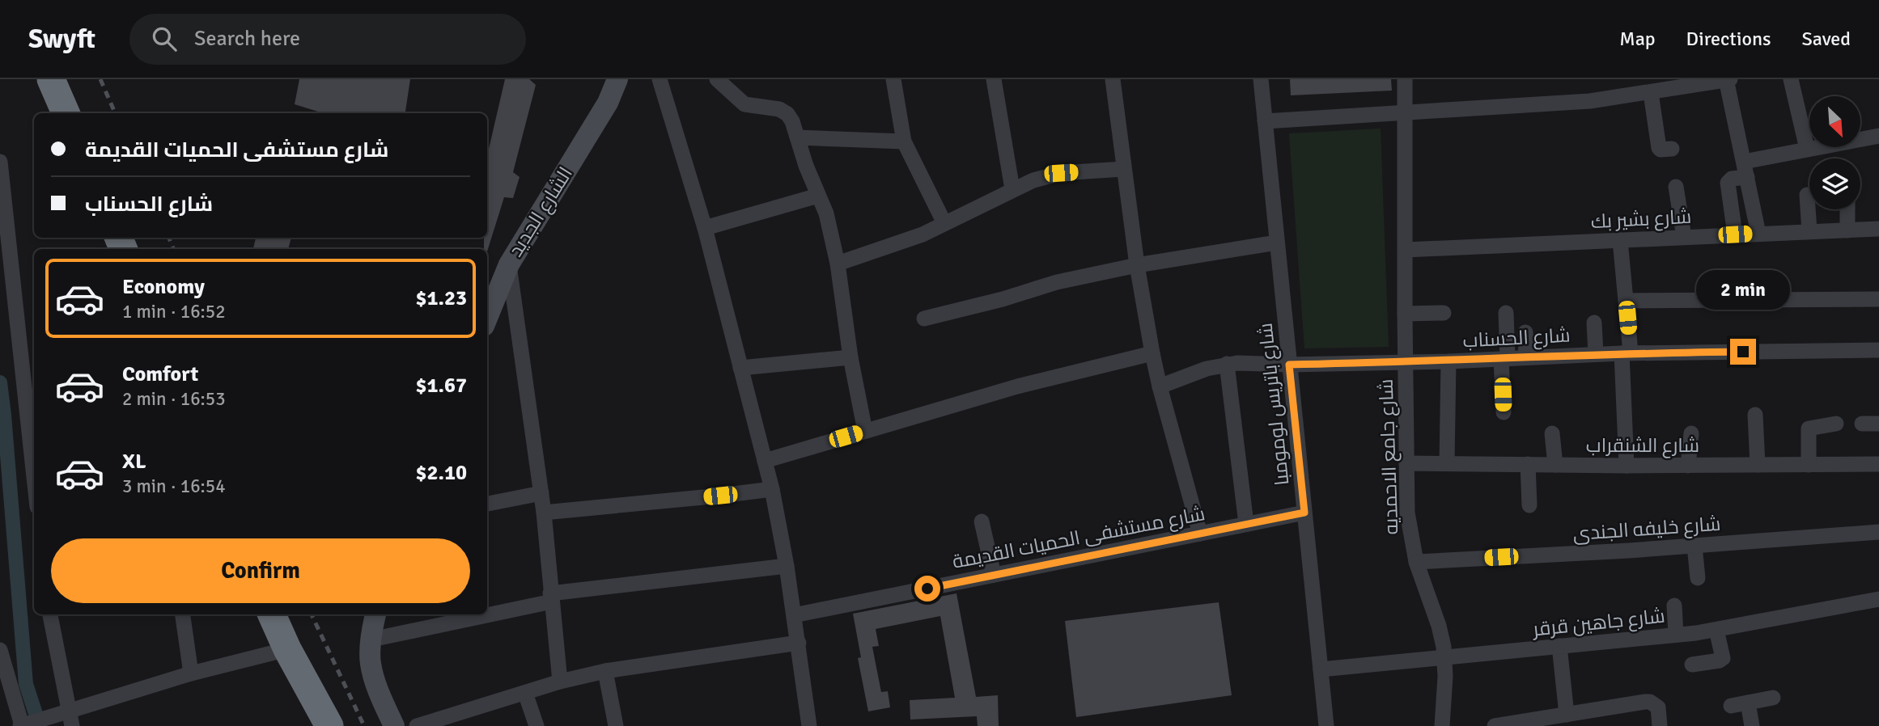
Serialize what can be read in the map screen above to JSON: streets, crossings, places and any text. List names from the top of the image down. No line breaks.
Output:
{"streets":{"street":["الشارع الجديد","شارع بشير بك","شارع الحسناب","شارع باتريس لومومبا","شارع الشنقراب","شارع جامع الاحمديه","شارع خليفه الجندى","شارع مستشفى الحميات القديمة","شارع جاهين قرقر"]},"crossings":[["شارع بشير بك","شارع جامع الاحمديه"],["شارع الحسناب","شارع باتريس لومومبا"],["شارع الحسناب","شارع جامع الاحمديه"],["شارع باتريس لومومبا","شارع مستشفى الحميات القديمة"],["شارع باتريس لومومبا","شارع جاهين قرقر"],["شارع الشنقراب","شارع جامع الاحمديه"],["شارع جامع الاحمديه","شارع خليفه الجندى"],["شارع جامع الاحمديه","شارع جاهين قرقر"]],"north":"bottom right","page":{"header":"Swyft","search":"Search here","nav":["Map","Directions","Saved"],"banner":["شارع مستشفى الحميات القديمة","شارع الحسناب"],"list":[{"name":"Economy","note":"1 min · 16:52","value":"$1.23"},{"name":"Comfort","note":"2 min · 16:53","value":"$1.67"},{"name":"XL","note":"3 min · 16:54","value":"$2.10"}],"bubble":"2 min","buttons":"Confirm"}}
